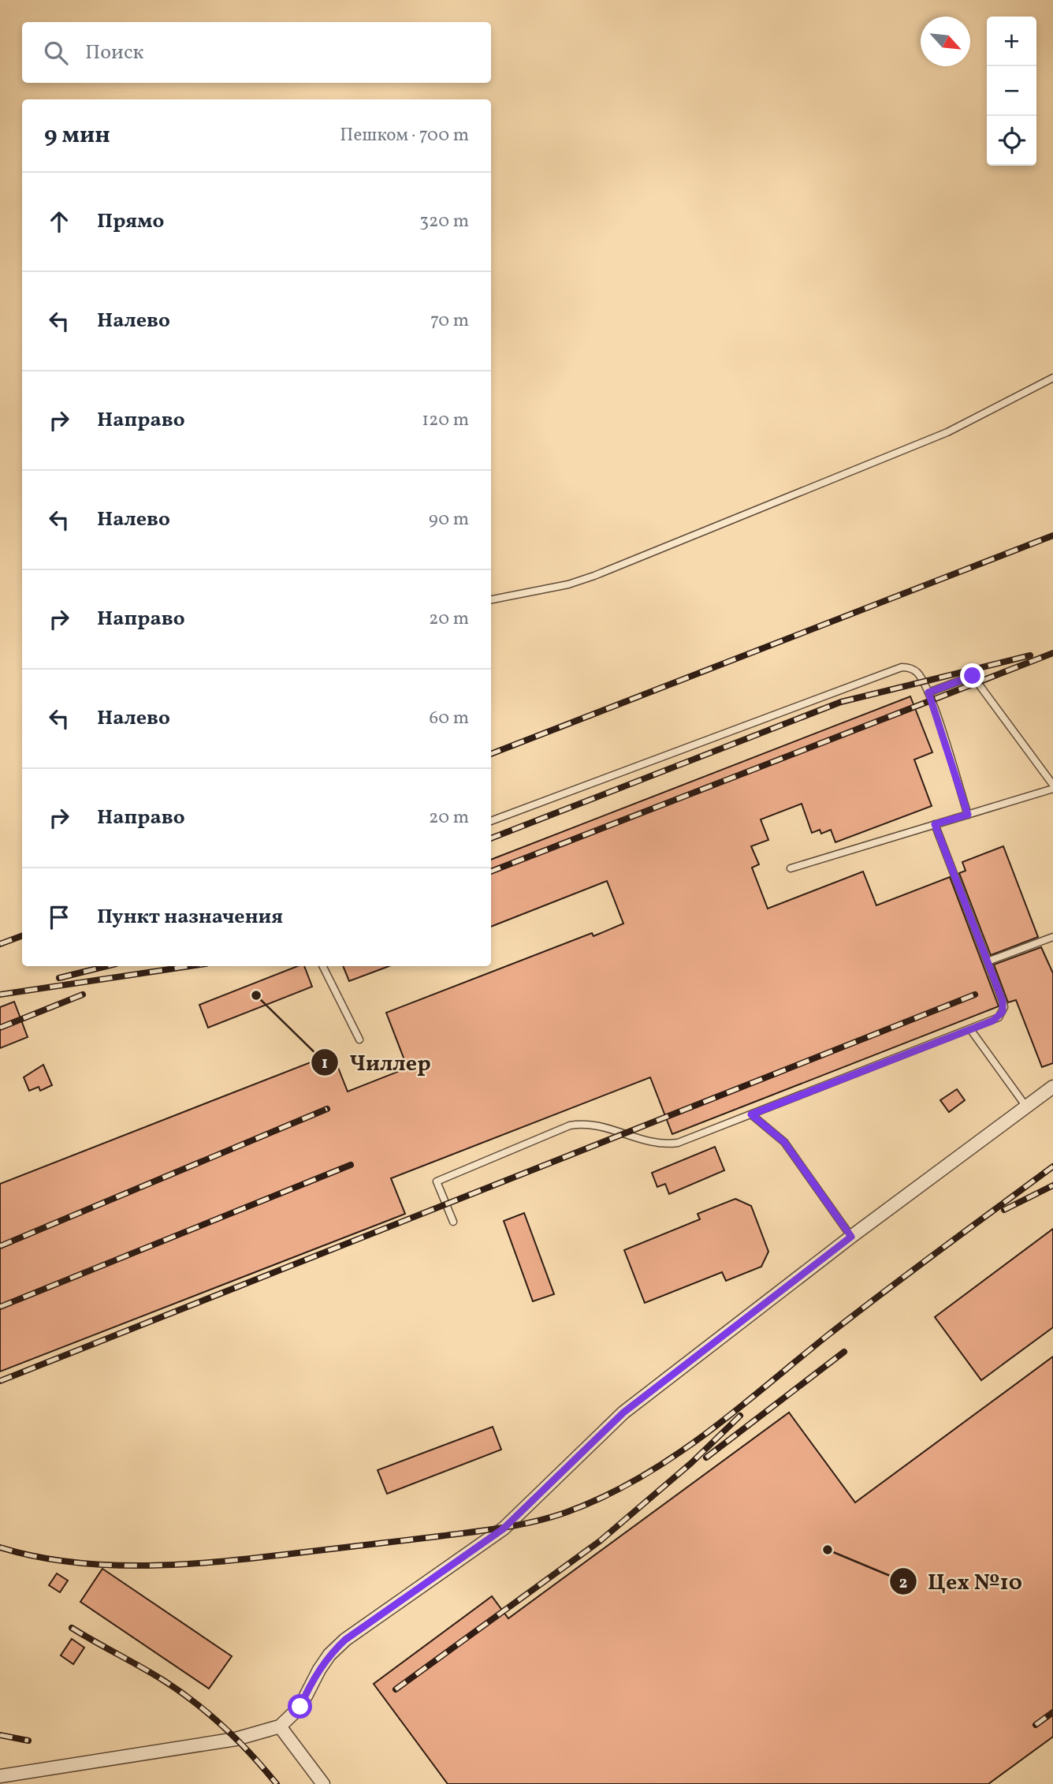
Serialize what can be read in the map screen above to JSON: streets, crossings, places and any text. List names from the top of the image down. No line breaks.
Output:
{"places":["Чиллер","Цех №10"],"north":"bottom right","page":{"map_buttons":["+","−"],"search":"Поиск","heading":["9 мин","Пешком · 700 m"],"list":[["Прямо","320 m"],["Налево","70 m"],["Направо","120 m"],["Налево","90 m"],["Направо","20 m"],["Налево","60 m"],["Направо","20 m"],"Пункт назначения"]}}
